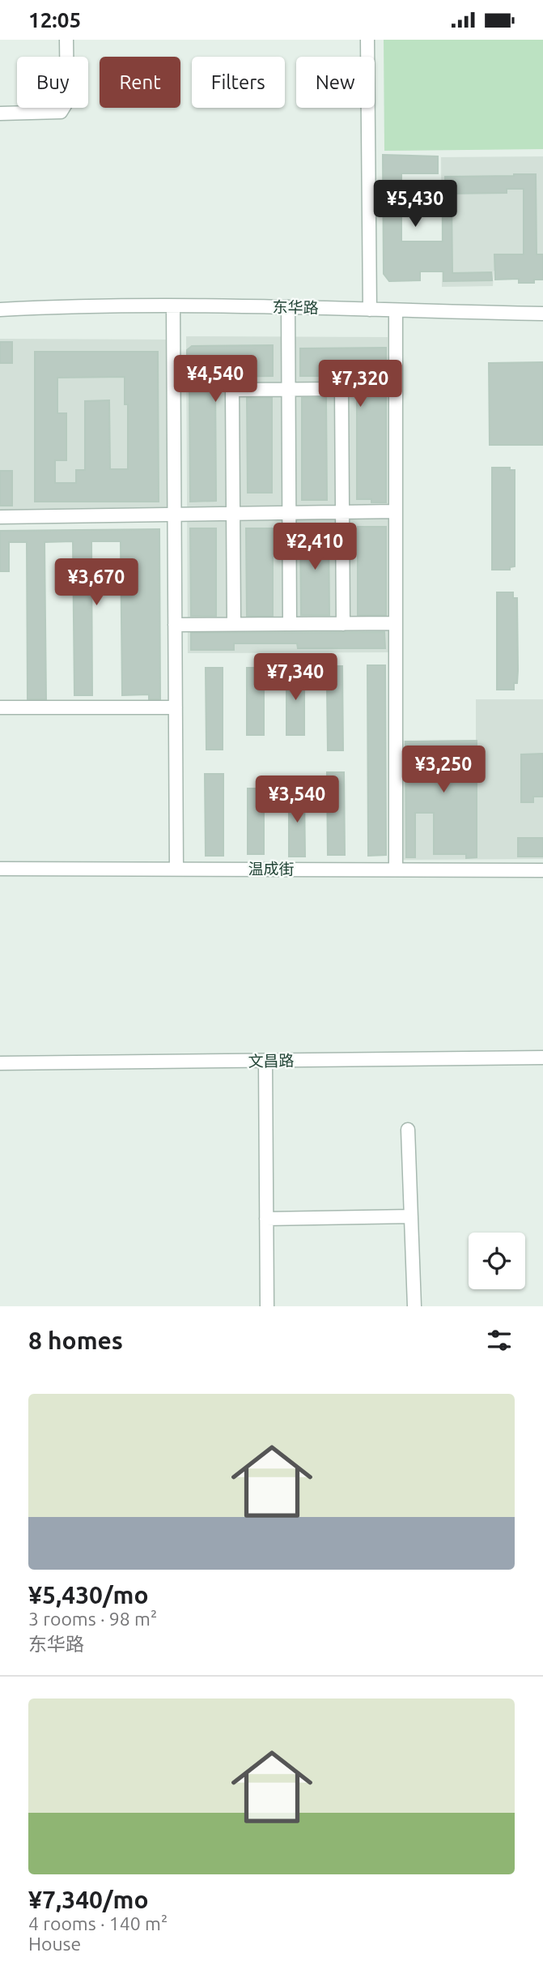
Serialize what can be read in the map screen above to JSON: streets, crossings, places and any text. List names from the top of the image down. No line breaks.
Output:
{"streets":{"street":["东华路","温成街","文昌路"]},"page":{"status":"12:05","chip":["Buy","Rent","Filters","New"],"price":["¥5,430","¥4,540","¥7,320","¥2,410","¥3,670","¥7,340","¥3,250","¥3,540"],"heading":"8 homes","list":[{"name":"¥5,430/mo","note":"3 rooms · 98 m² · 东华路"},{"name":"¥7,340/mo","note":"4 rooms · 140 m² · House"}]}}
